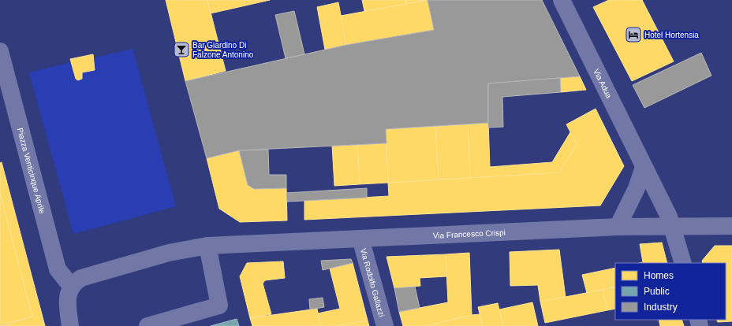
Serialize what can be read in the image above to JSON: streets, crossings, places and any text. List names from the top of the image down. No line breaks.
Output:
{"streets":{"street":["Via Adua","Piazza Venticinque Aprile","Via Francesco Crispi","Via Rodolfo Gallazzi"]},"crossings":[["Via Adua","Via Francesco Crispi"],["Via Francesco Crispi","Via Rodolfo Gallazzi"]],"places":{"hotel":["Hotel Hortensia"],"bar":["Bar Giardino Di Falzone Antonino"]},"legend":["Homes","Public","Industry"]}
